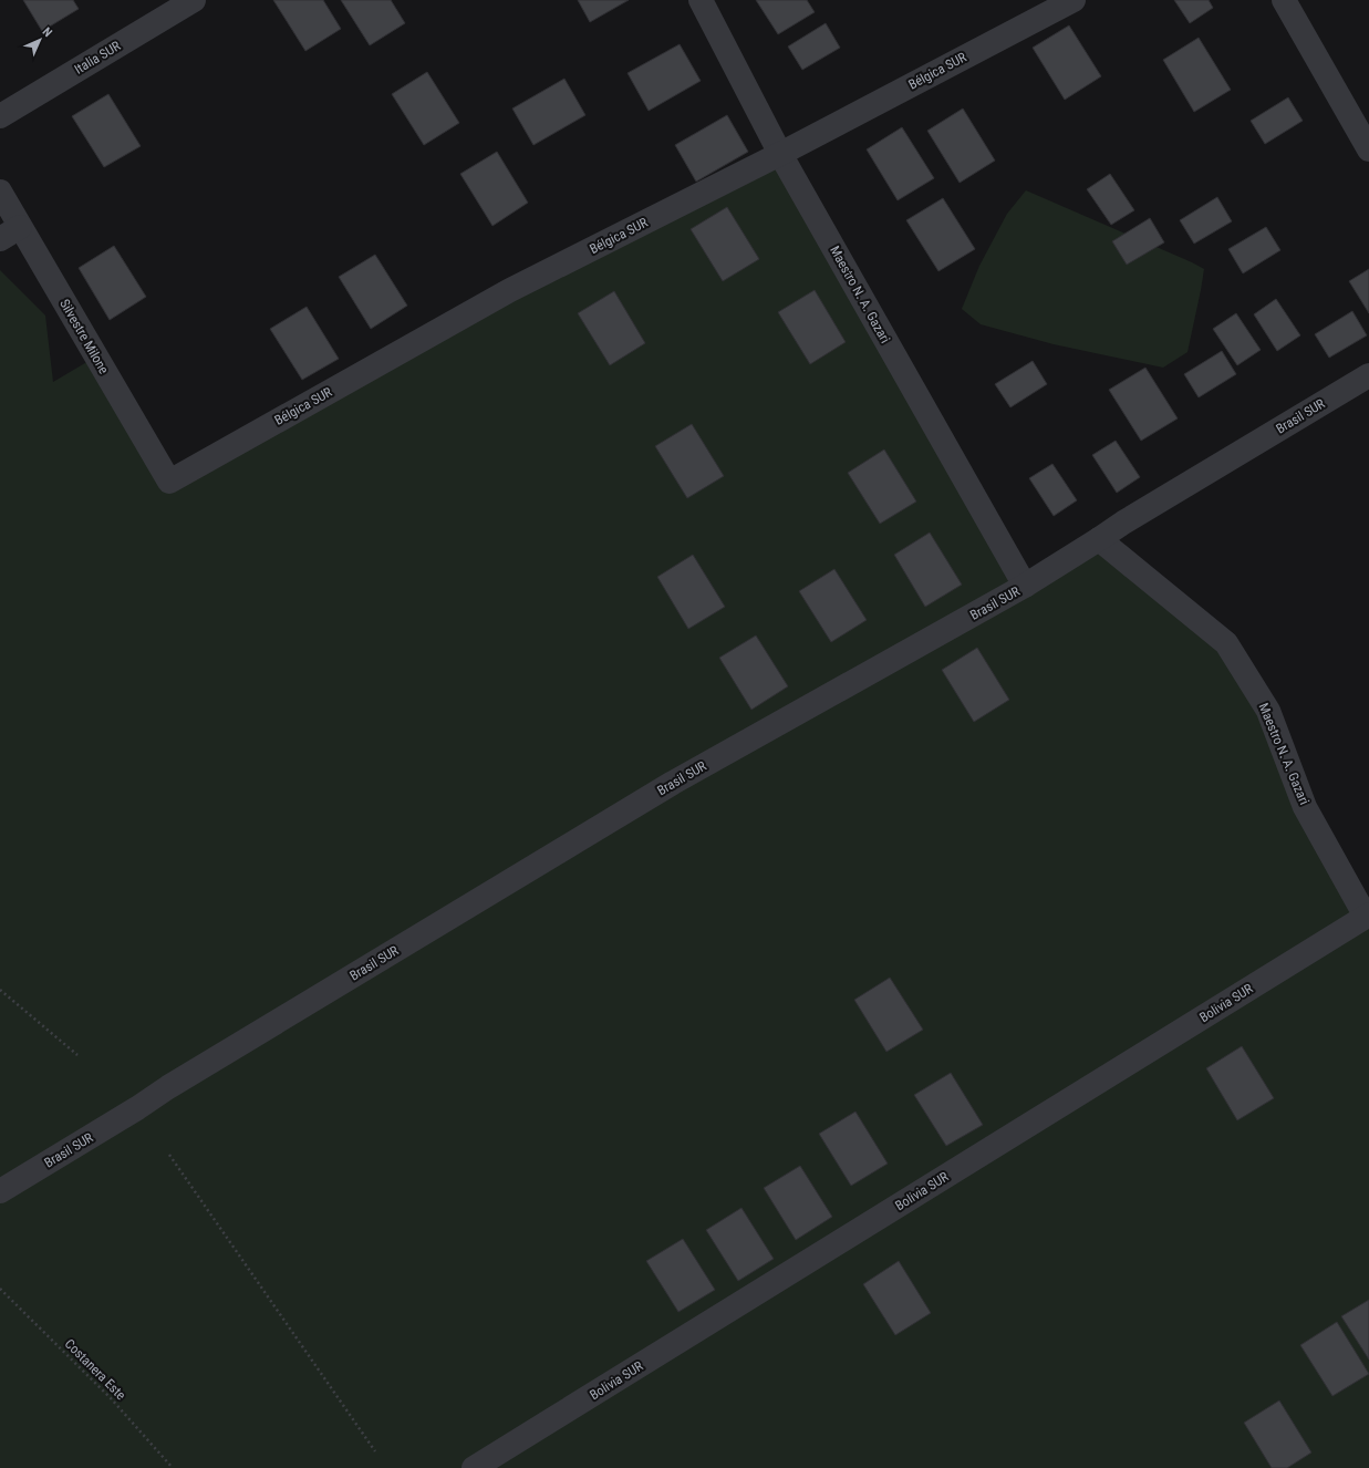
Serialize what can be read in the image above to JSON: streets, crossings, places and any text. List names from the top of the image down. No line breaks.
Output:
{"streets":{"street":["Italia SUR","Bélgica SUR","Maestro N. A. Gazari","Silvestre Milone","Brasil SUR","Bolivia SUR"],"path":["Costanera Este"]},"crossings":[["Bélgica SUR","Maestro N. A. Gazari"],["Bélgica SUR","Silvestre Milone"],["Maestro N. A. Gazari","Brasil SUR"],["Maestro N. A. Gazari","Bolivia SUR"]],"north":"top right"}
